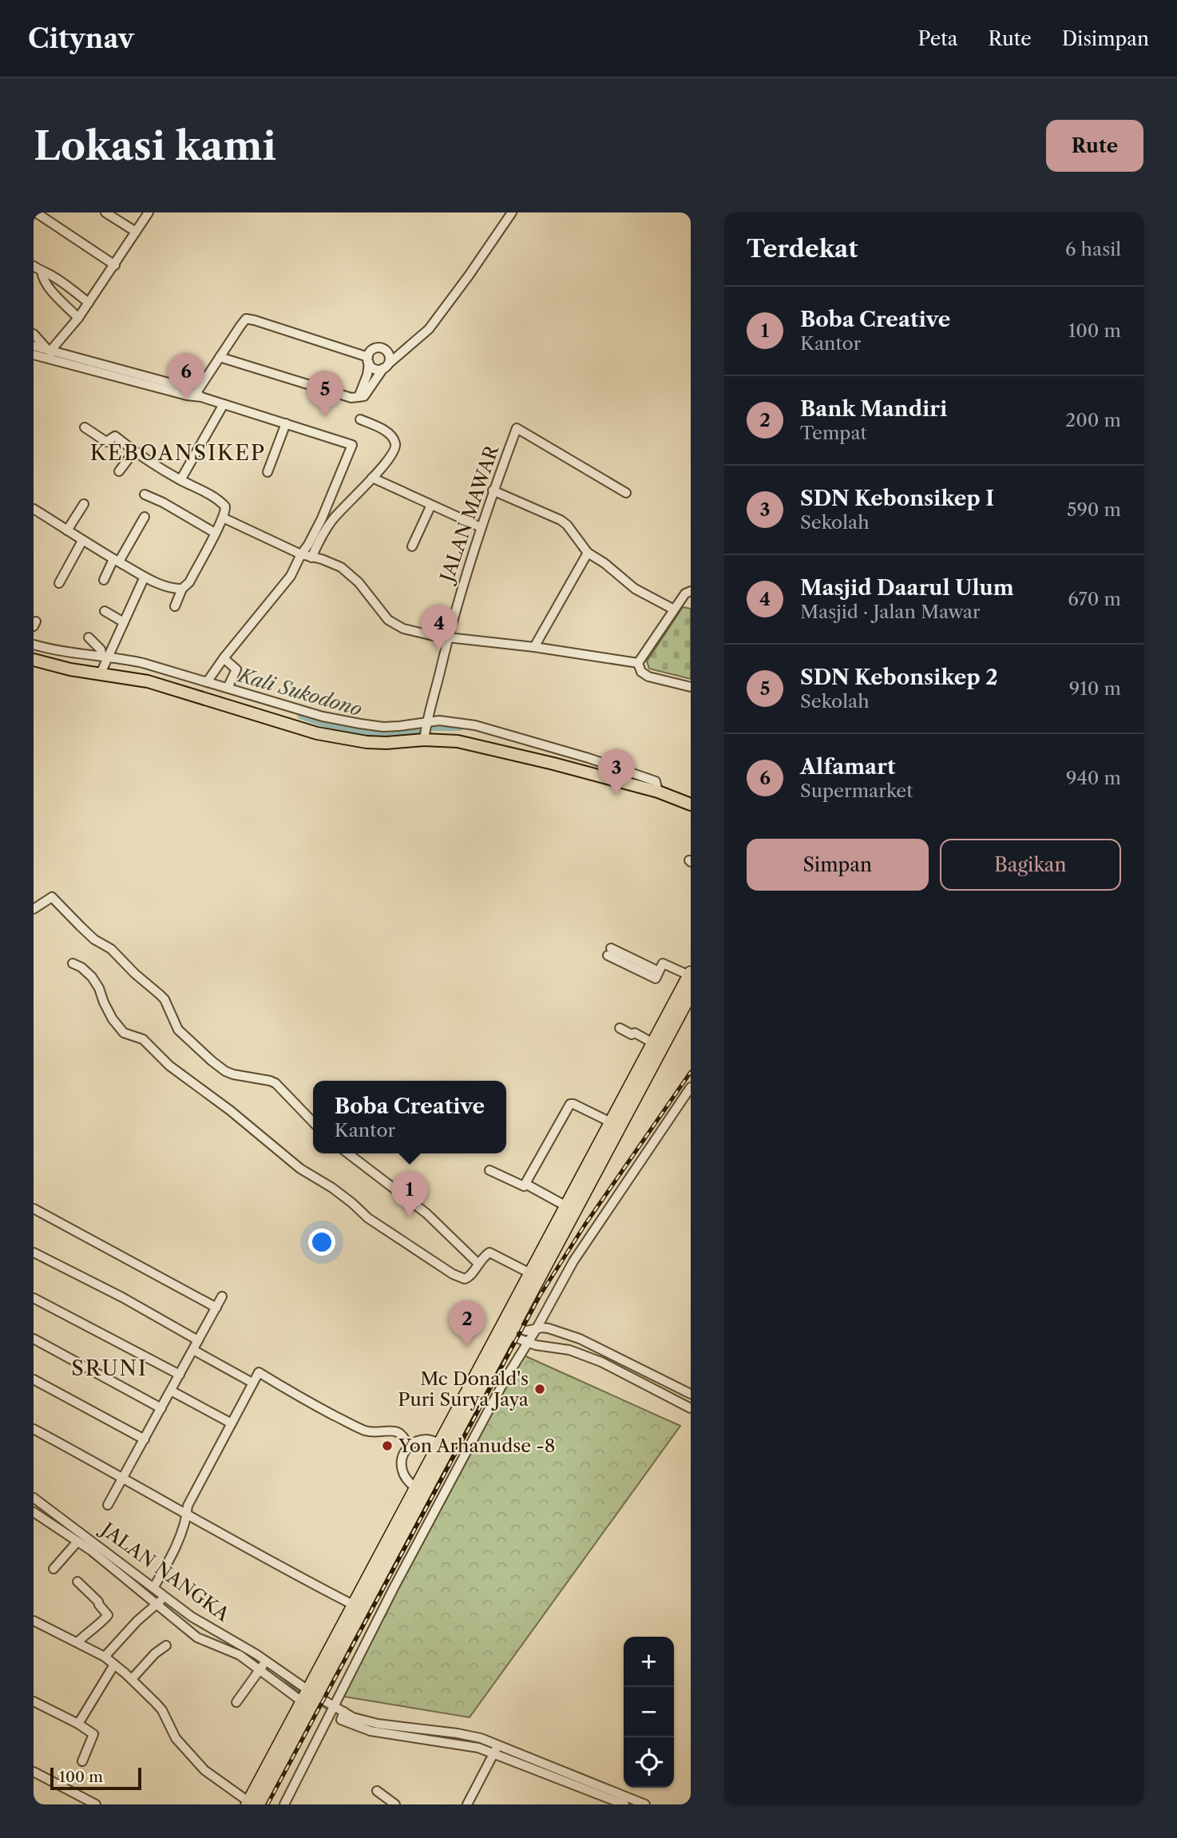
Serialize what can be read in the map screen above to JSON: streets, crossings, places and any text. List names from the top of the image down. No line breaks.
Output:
{"streets":{"street":["JALAN MAWAR","JALAN NANGKA"]},"districts":["KEBOANSIKEP","SRUNI"],"water":["Kali Sukodono"],"places":["Mc Donald's Puri Surya Jaya","Yon Arhanudse -8"],"scale_bar":"100 m","page":{"header":"Citynav","nav":["Peta","Rute","Disimpan"],"buttons":["Rute",["Simpan","Bagikan"]],"title":"Lokasi kami","heading":["Terdekat","6 hasil"],"list":[{"mark":"1","name":"Boba Creative","note":"Kantor","value":"100 m"},{"mark":"2","name":"Bank Mandiri","note":"Tempat","value":"200 m"},{"mark":"3","name":"SDN Kebonsikep I","note":"Sekolah","value":"590 m"},{"mark":"4","name":"Masjid Daarul Ulum","note":"Masjid · Jalan Mawar","value":"670 m"},{"mark":"5","name":"SDN Kebonsikep 2","note":"Sekolah","value":"910 m"},{"mark":"6","name":"Alfamart","note":"Supermarket","value":"940 m"}],"pins":["6","5","4","3","1","2"],"popup":["Boba Creative","Kantor"],"map_buttons":["+","−"],"scale":"100 m"}}
